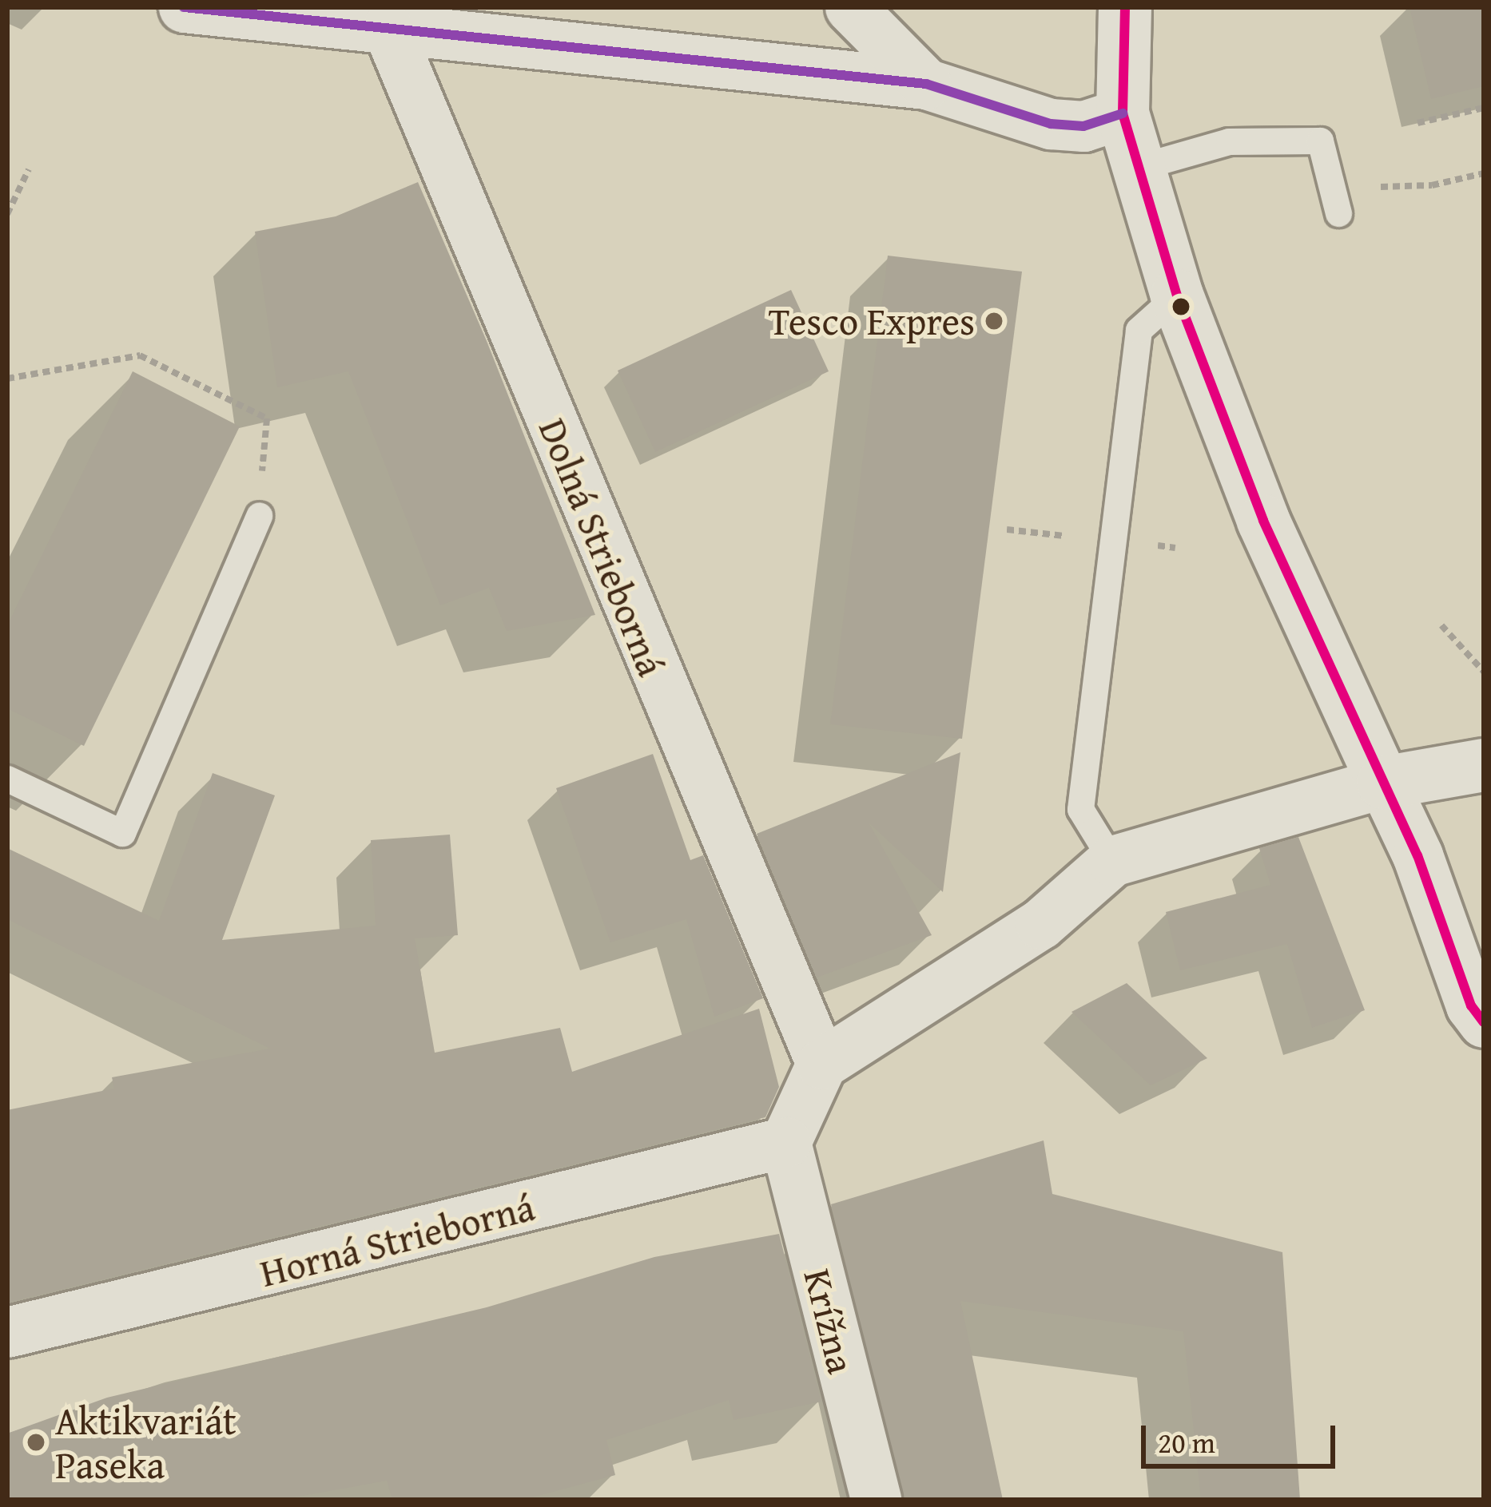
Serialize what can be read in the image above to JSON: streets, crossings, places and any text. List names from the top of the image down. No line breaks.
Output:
{"streets":{"street":["Dolná Strieborná","Horná Strieborná","Krížna"]},"crossings":[["Horná Strieborná","Krížna"]],"places":["Tesco Expres","Aktikvariát Paseka"],"scale_bar":"20 m"}
